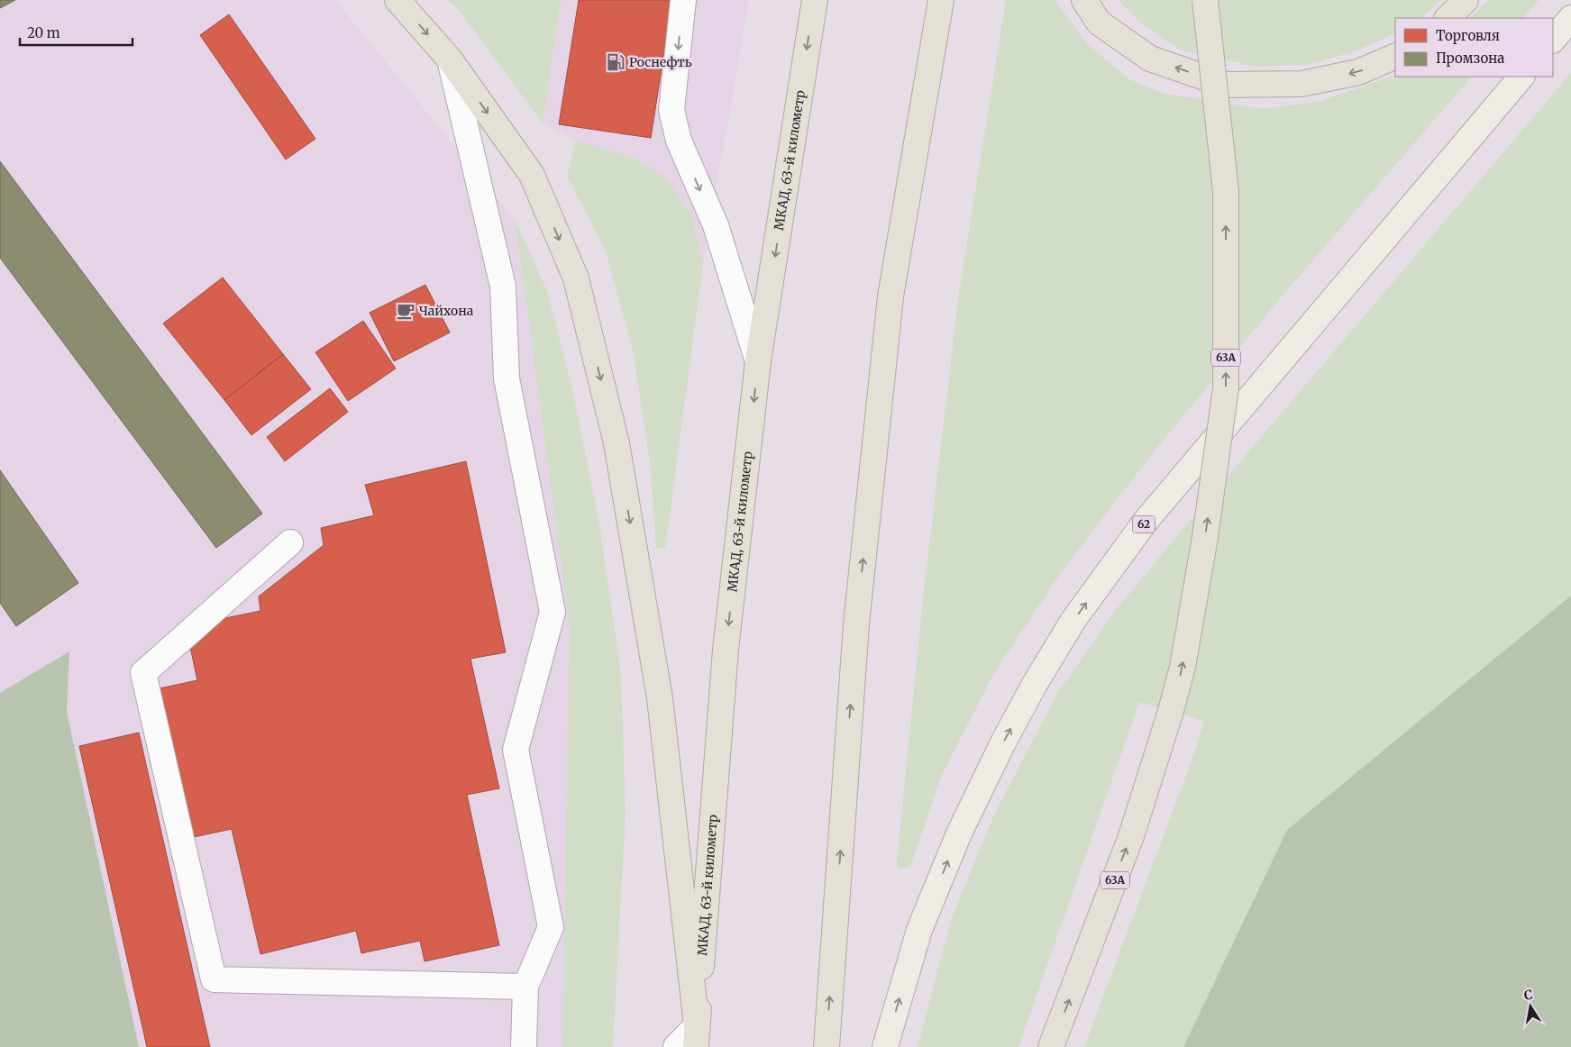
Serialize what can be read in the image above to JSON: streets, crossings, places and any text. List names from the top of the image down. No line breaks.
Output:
{"streets":{"highway":["МКАД, 63-й километр","63A"],"main road":["62"]},"places":{"fuel station":["Роснефть"],"cafe":["Чайхона"]},"legend":["Торговля","Промзона"],"scale_bar":"20 m","north":"top"}
